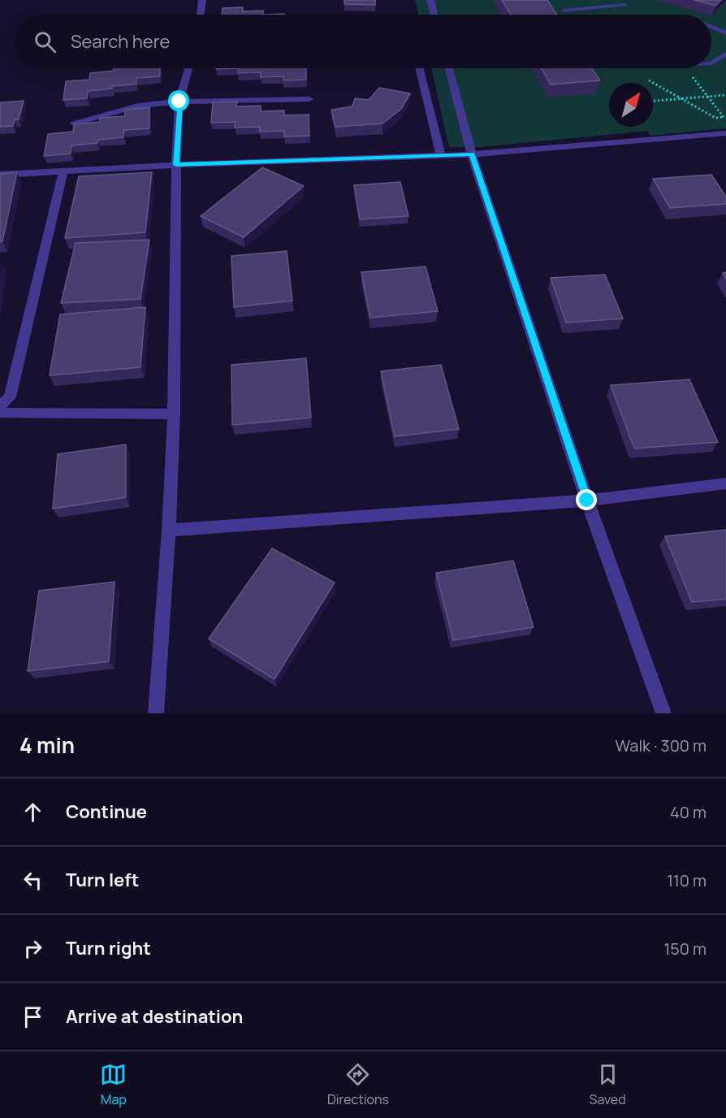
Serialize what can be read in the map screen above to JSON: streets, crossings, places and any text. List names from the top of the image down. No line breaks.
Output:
{"north":"top right","page":{"search":"Search here","heading":["4 min","Walk · 300 m"],"list":[["Continue","40 m"],["Turn left","110 m"],["Turn right","150 m"],"Arrive at destination"],"nav":["Map","Directions","Saved"]}}
